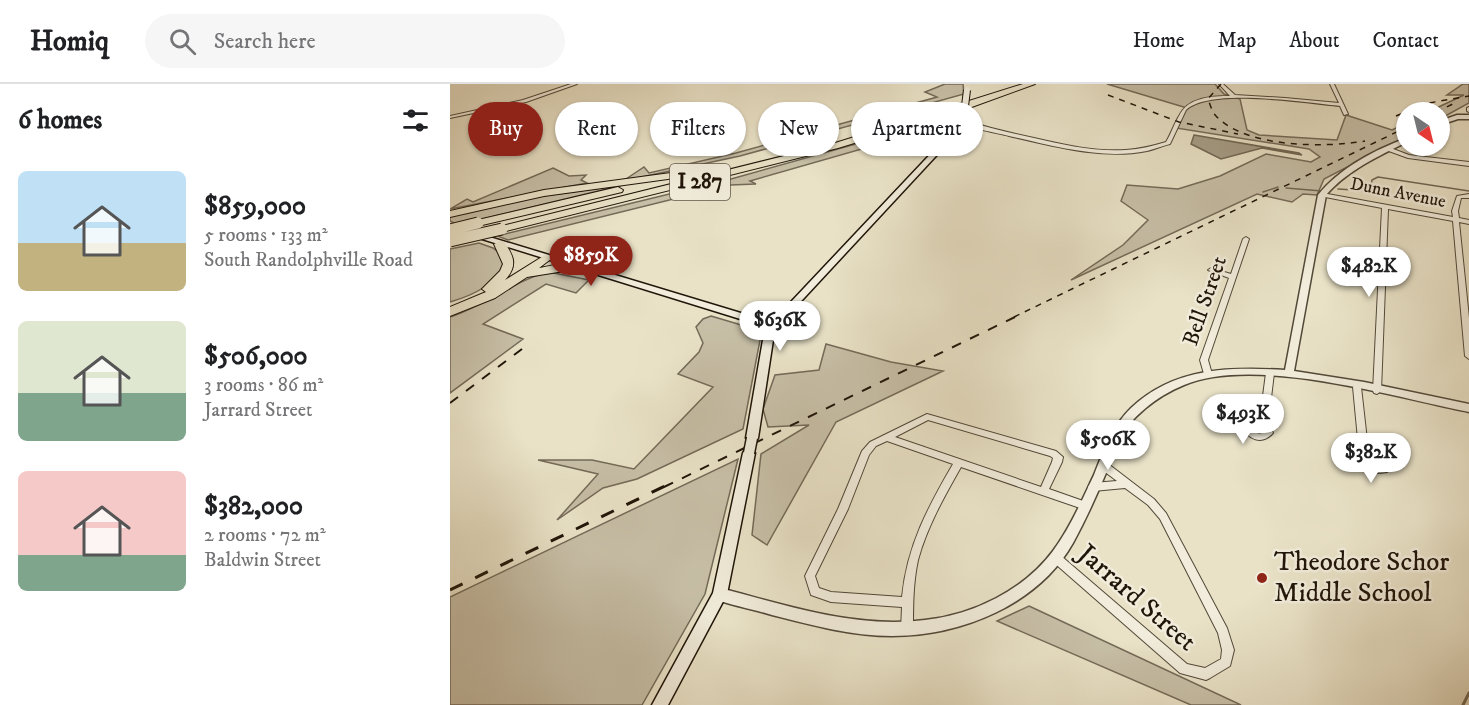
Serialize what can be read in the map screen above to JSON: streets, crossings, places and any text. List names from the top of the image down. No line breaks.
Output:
{"streets":{"highway":["I 287"],"street":["Dunn Avenue","Bell Street","Jarrard Street"]},"places":["Theodore Schor Middle School"],"north":"bottom right","page":{"header":"Homiq","search":"Search here","nav":["Home","Map","About","Contact"],"heading":"6 homes","chip":["Buy","Rent","Filters","New","Apartment"],"list":[{"name":"$859,000","note":"5 rooms · 133 m² · South Randolphville Road"},{"name":"$506,000","note":"3 rooms · 86 m² · Jarrard Street"},{"name":"$382,000","note":"2 rooms · 72 m² · Baldwin Street"}],"price":["$859K","$482K","$636K","$493K","$506K","$382K"]}}
